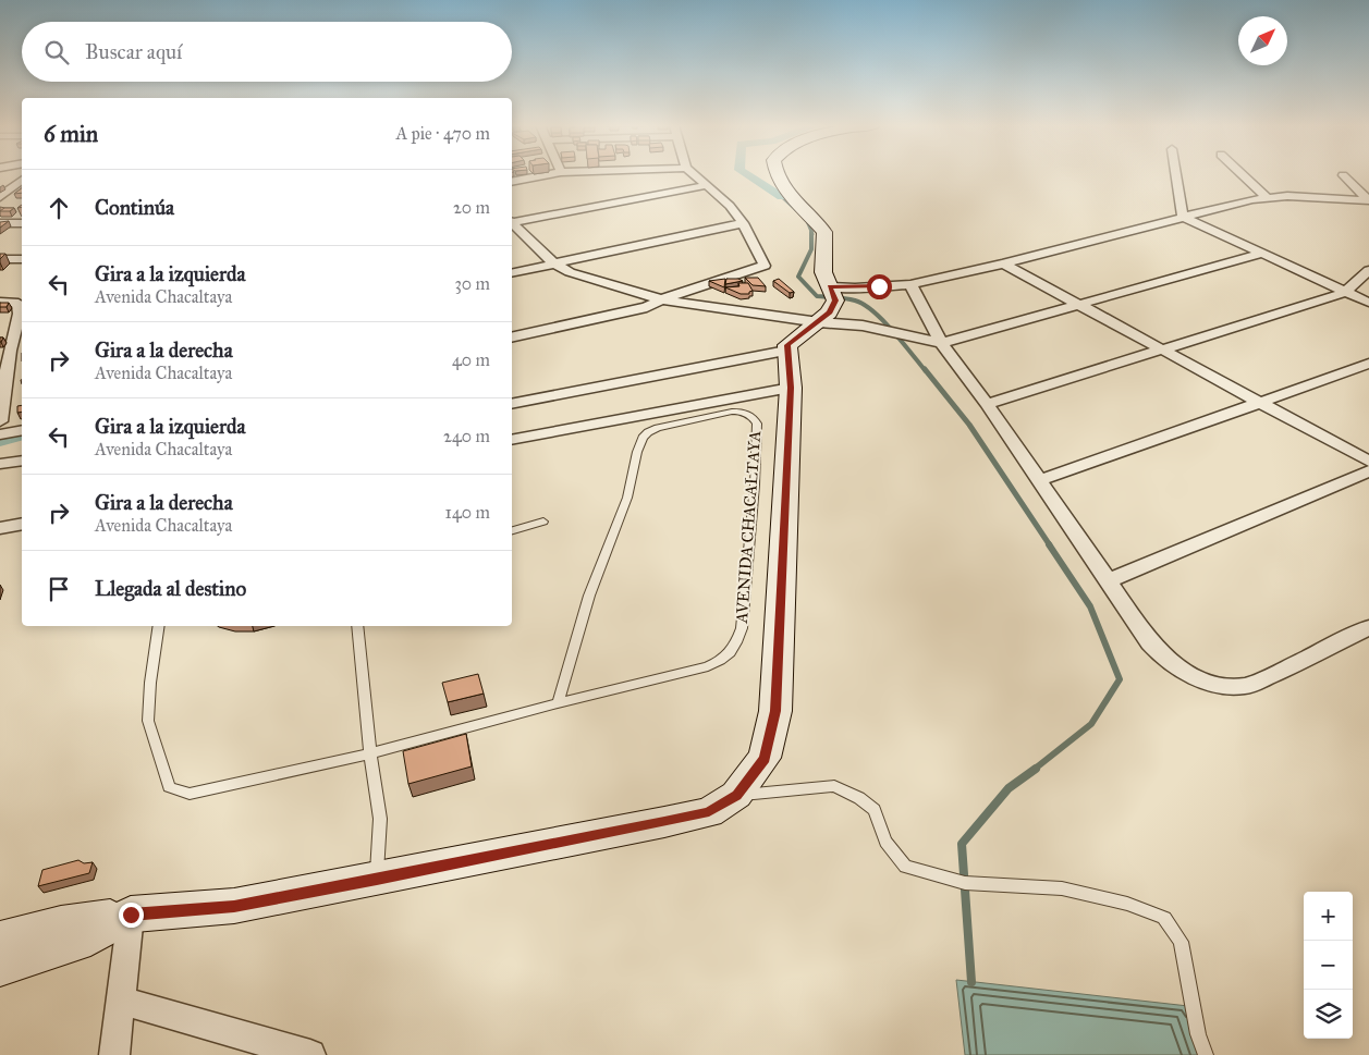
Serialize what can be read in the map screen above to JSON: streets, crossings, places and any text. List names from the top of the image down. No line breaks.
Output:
{"streets":{"street":["AVENIDA CHACALTAYA"]},"north":"top right","page":{"search":"Buscar aquí","heading":["6 min","A pie · 470 m"],"list":[["Continúa","20 m"],["Gira a la izquierda","Avenida Chacaltaya","30 m"],["Gira a la derecha","Avenida Chacaltaya","40 m"],["Gira a la izquierda","Avenida Chacaltaya","240 m"],["Gira a la derecha","Avenida Chacaltaya","140 m"],"Llegada al destino"],"map_buttons":["+","−"]}}
